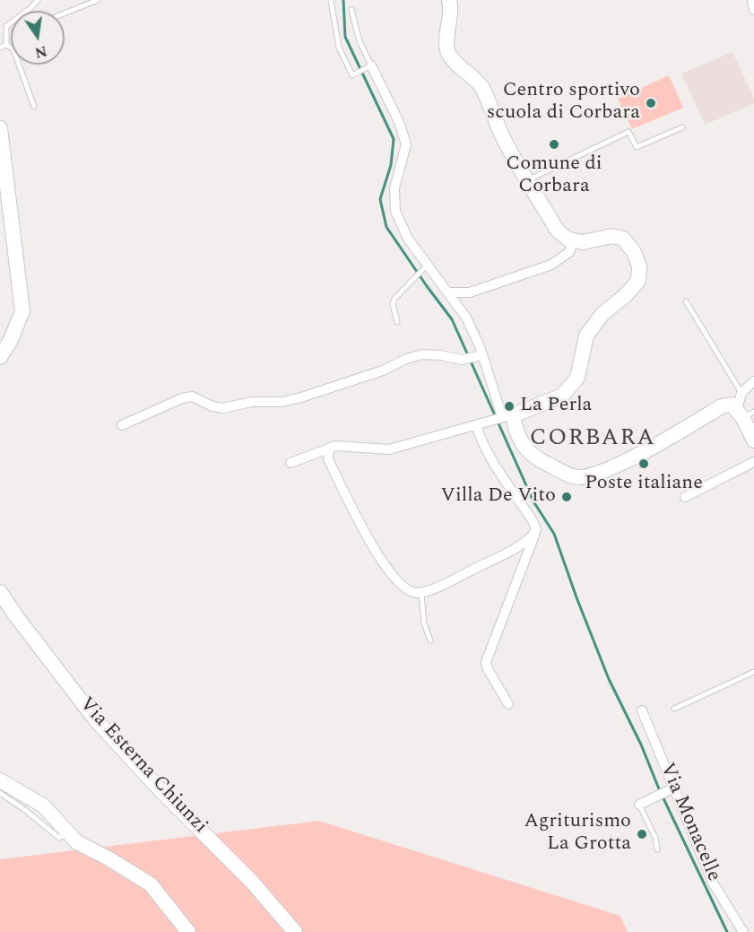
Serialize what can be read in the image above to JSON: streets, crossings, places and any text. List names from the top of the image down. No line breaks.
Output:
{"streets":{"main road":["Via Esterna Chiunzi"],"street":["Via Monacelle"]},"districts":["CORBARA"],"places":["Centro sportivo scuola di Corbara","Comune di Corbara","La Perla","Poste italiane","Villa De Vito","Agriturismo La Grotta"],"north":"bottom"}
